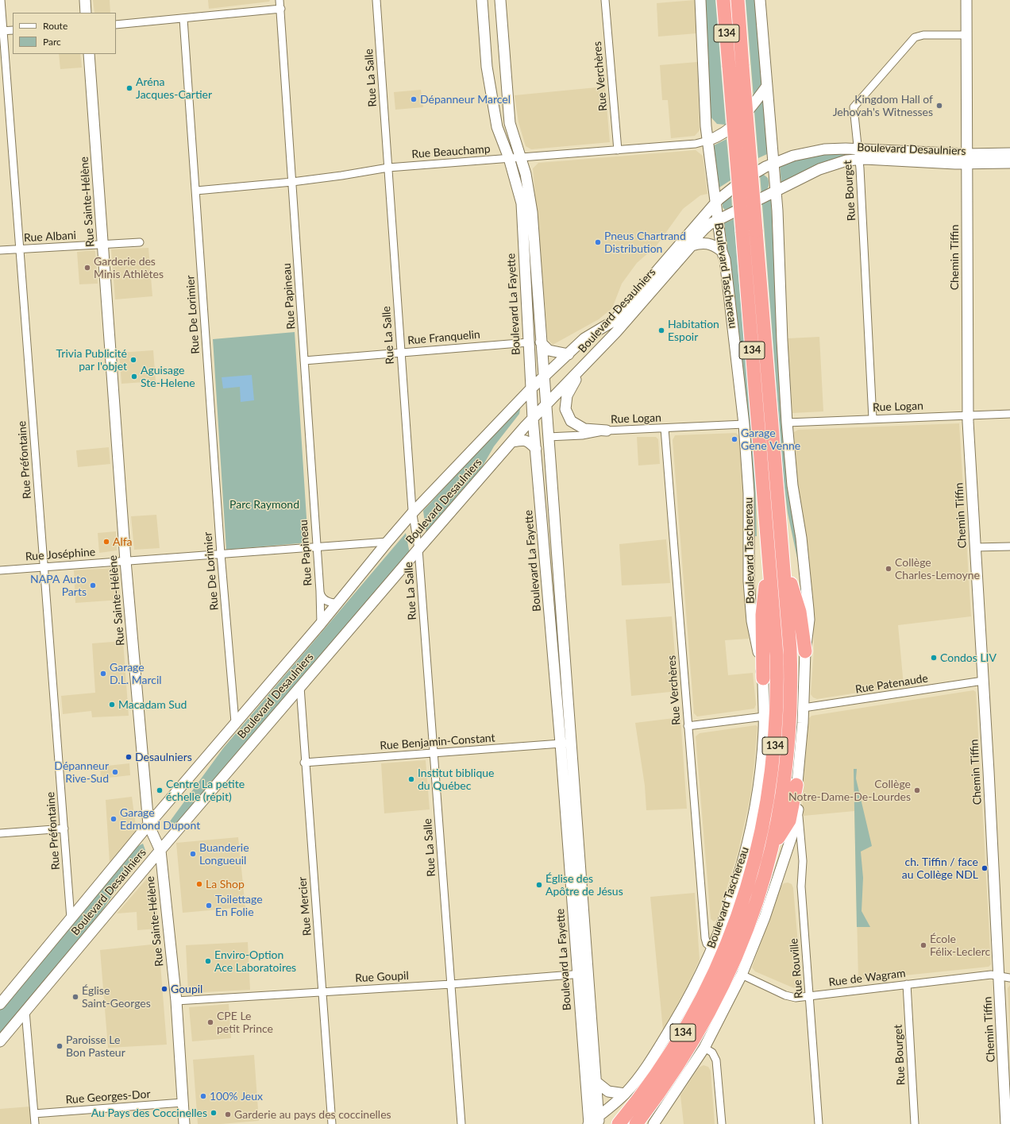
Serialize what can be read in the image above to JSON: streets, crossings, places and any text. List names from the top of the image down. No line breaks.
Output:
{"streets":{"highway":["134","Boulevard Taschereau"],"street":["Rue Verchères","Rue La Salle","Boulevard Desaulniers","Rue Beauchamp","Rue Bourget","Rue Sainte-Hélène","Rue Albani","Chemin Tiffin","Rue Papineau","Boulevard La Fayette","Rue De Lorimier","Rue Franquelin","Rue Logan","Rue Préfontaine","Rue Joséphine","Rue Patenaude","Rue Benjamin-Constant","Rue Mercier","Rue Rouville","Rue Goupil","Rue de Wagram","Rue Georges-Dor"]},"crossings":[["Rue Verchères","Rue Beauchamp"],["Rue Verchères","Boulevard Taschereau"],["Rue Verchères","Rue Logan"],["Rue La Salle","Boulevard Desaulniers"],["Rue La Salle","Rue Beauchamp"],["Rue La Salle","Rue Franquelin"],["Rue La Salle","Rue Benjamin-Constant"],["Rue La Salle","Rue Goupil"],["Boulevard Desaulniers","Rue Bourget"],["Boulevard Desaulniers","Rue Sainte-Hélène"],["Boulevard Desaulniers","Chemin Tiffin"],["Boulevard Desaulniers","Boulevard Taschereau"],["Boulevard Desaulniers","Rue Papineau"],["Boulevard Desaulniers","Boulevard La Fayette"],["Boulevard Desaulniers","Rue De Lorimier"],["Boulevard Desaulniers","Rue Préfontaine"],["Boulevard Desaulniers","Rue Joséphine"],["Boulevard Desaulniers","Rue Mercier"],["Rue Beauchamp","Boulevard Taschereau"],["Rue Beauchamp","Rue Papineau"],["Rue Beauchamp","Boulevard La Fayette"],["Rue Beauchamp","Rue De Lorimier"],["Rue Bourget","Chemin Tiffin"],["Rue Bourget","Rue Logan"],["Rue Bourget","Rue de Wagram"],["Rue Sainte-Hélène","Rue Albani"],["Rue Sainte-Hélène","Rue Joséphine"],["Rue Sainte-Hélène","Rue Goupil"],["Rue Sainte-Hélène","Rue Georges-Dor"],["Rue Albani","Rue Préfontaine"],["Chemin Tiffin","Rue Logan"],["Chemin Tiffin","Rue Patenaude"],["Chemin Tiffin","Rue de Wagram"],["Boulevard Taschereau","Boulevard La Fayette"],["Boulevard Taschereau","Rue Logan"],["Rue Papineau","Rue Franquelin"],["Rue Papineau","Rue Joséphine"],["Boulevard La Fayette","Rue Franquelin"],["Boulevard La Fayette","Rue Logan"],["Boulevard La Fayette","Rue Benjamin-Constant"],["Boulevard La Fayette","Rue Goupil"],["Rue De Lorimier","Rue Joséphine"],["Rue Préfontaine","Rue Joséphine"],["Rue Benjamin-Constant","Rue Mercier"],["Rue Mercier","Rue Goupil"],["Rue Rouville","Rue de Wagram"]],"parks":["Parc Raymond"],"places":["Aréna Jacques-Cartier","Dépanneur Marcel","Kingdom Hall of Jehovah's Witnesses","Pneus Chartrand Distribution","Garderie des Minis Athlètes","Habitation Espoir","Trivia Publicité par l'objet","Aguisage Ste-Helene","Garage Gene Venne","Alfa","Collège Charles-Lemoyne","NAPA Auto Parts","Condos LIV","Garage D.L. Marcil","Macadam Sud","Desaulniers","Dépanneur Rive-Sud","Institut biblique du Québec","Centre La petite échelle (répit)","Collège Notre-Dame-De-Lourdes","Garage Edmond Dupont","Buanderie Longueuil","ch. Tiffin / face au Collège NDL","La Shop","Église des Apôtre de Jésus","Toilettage En Folie","École Félix-Leclerc","Enviro-Option Ace Laboratoires","Goupil","Église Saint-Georges","CPE Le petit Prince","Paroisse Le Bon Pasteur","100% Jeux","Au Pays des Coccinelles","Garderie au pays des coccinelles"],"legend":["Route","Parc"]}
